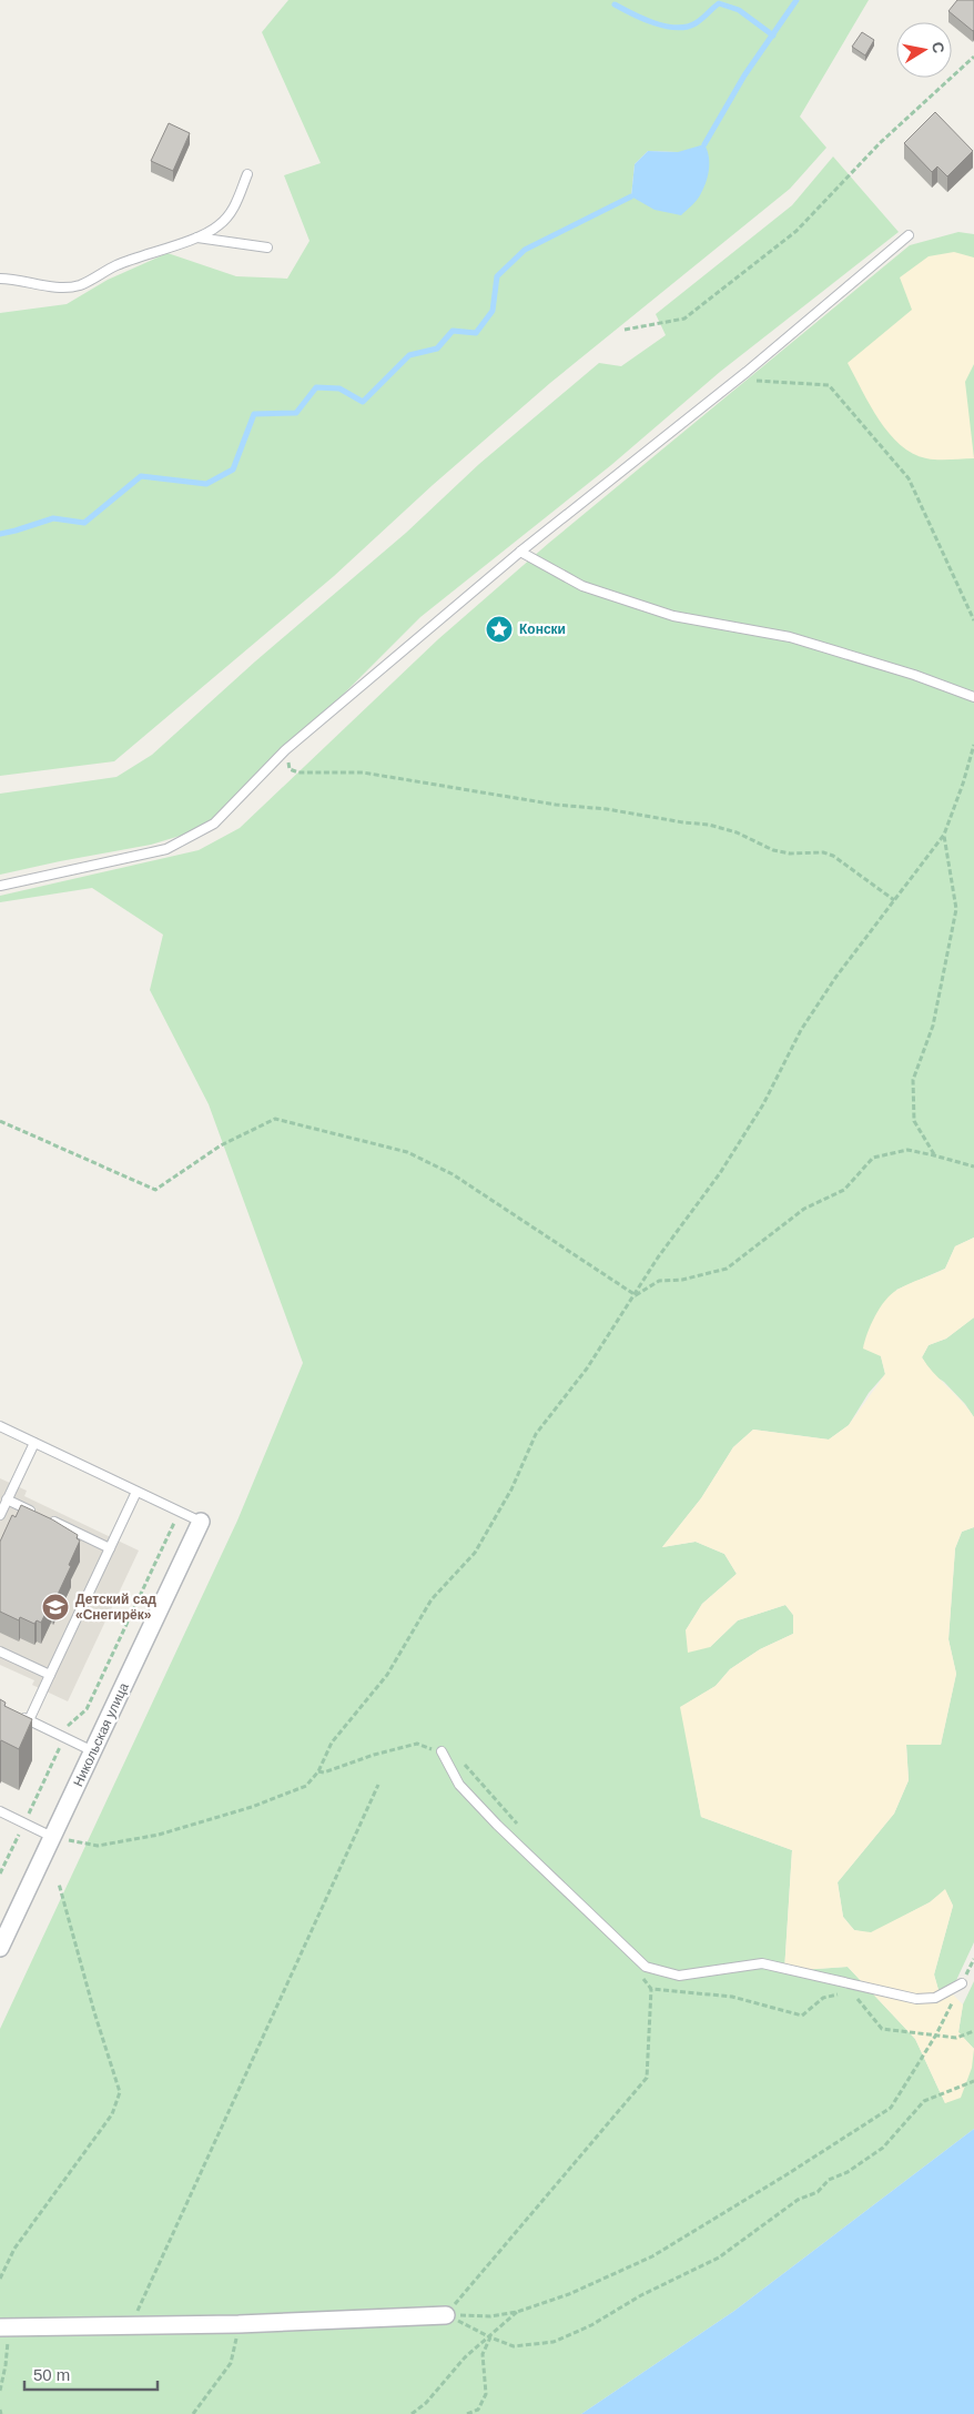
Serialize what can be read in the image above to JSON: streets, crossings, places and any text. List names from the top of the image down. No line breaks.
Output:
{"streets":{"street":["Никольская улица"]},"places":{"place":["Конски"],"school or university":["Детский сад «Снегирёк»"]},"scale_bar":"50 m","north":"right"}
